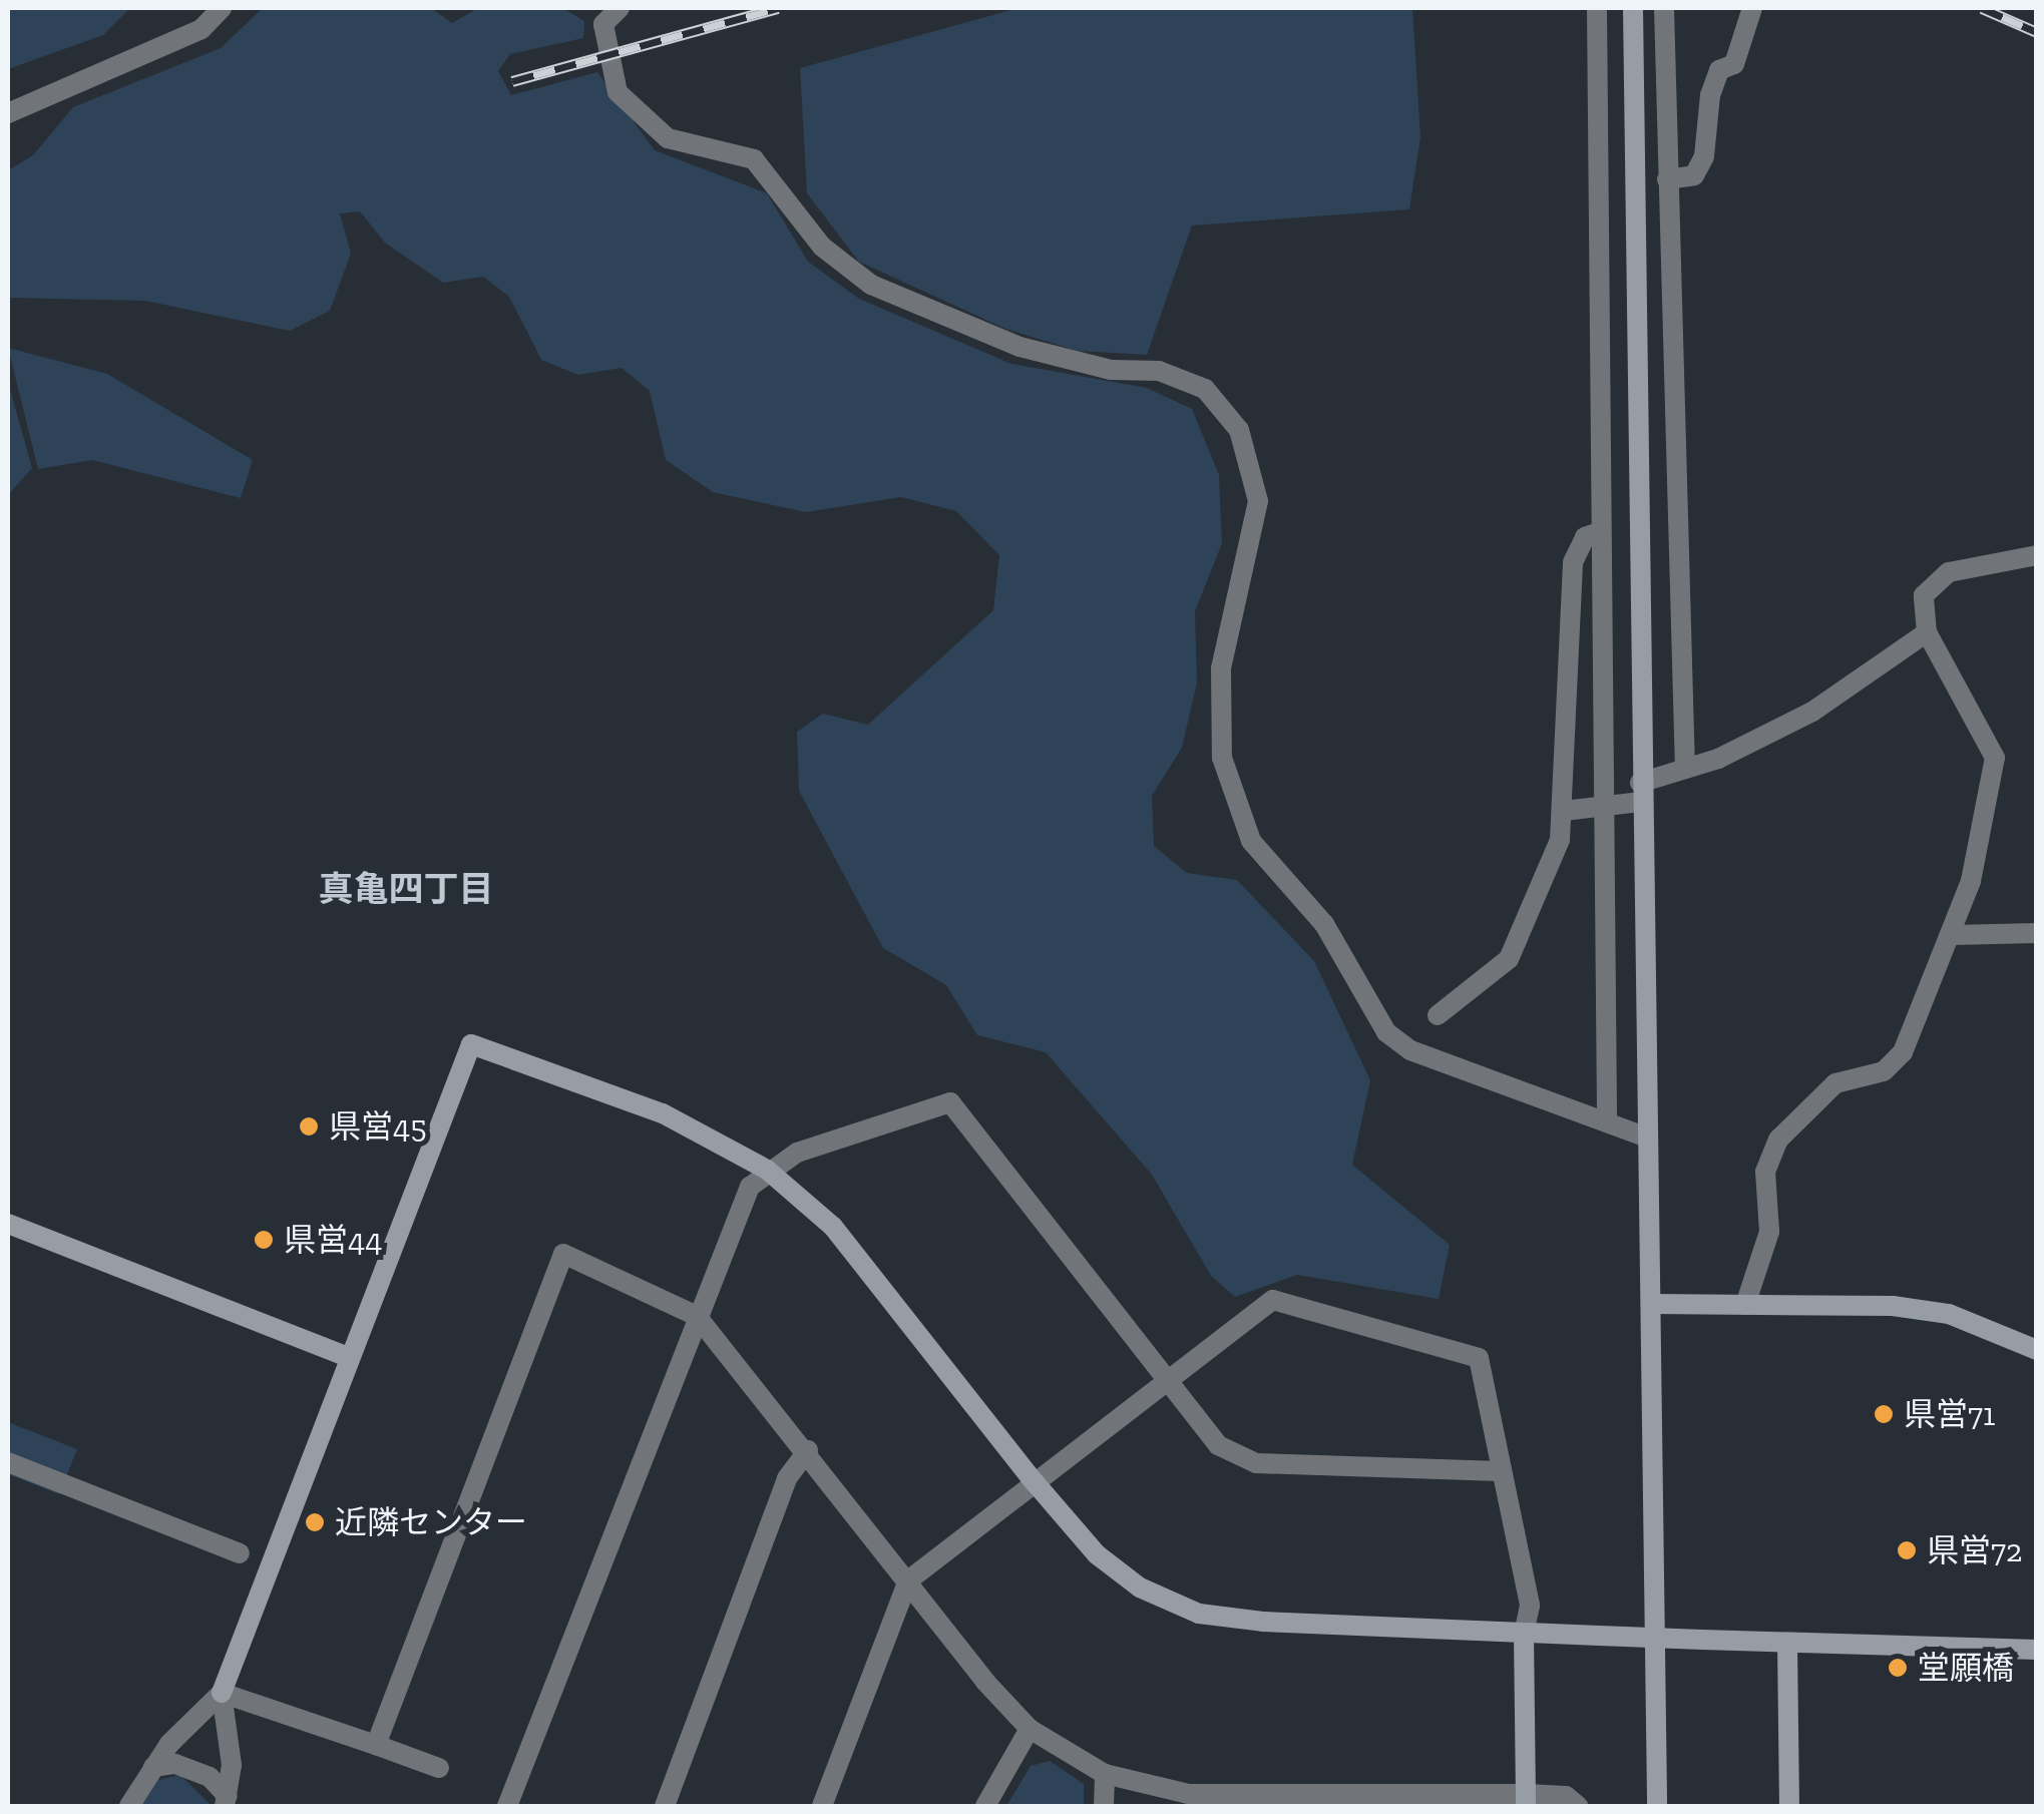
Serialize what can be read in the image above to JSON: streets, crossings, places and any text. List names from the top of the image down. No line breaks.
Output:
{"districts":["真亀四丁目"],"places":["県営45","県営44","県営71","近隣センター","県営72","堂願橋"]}
